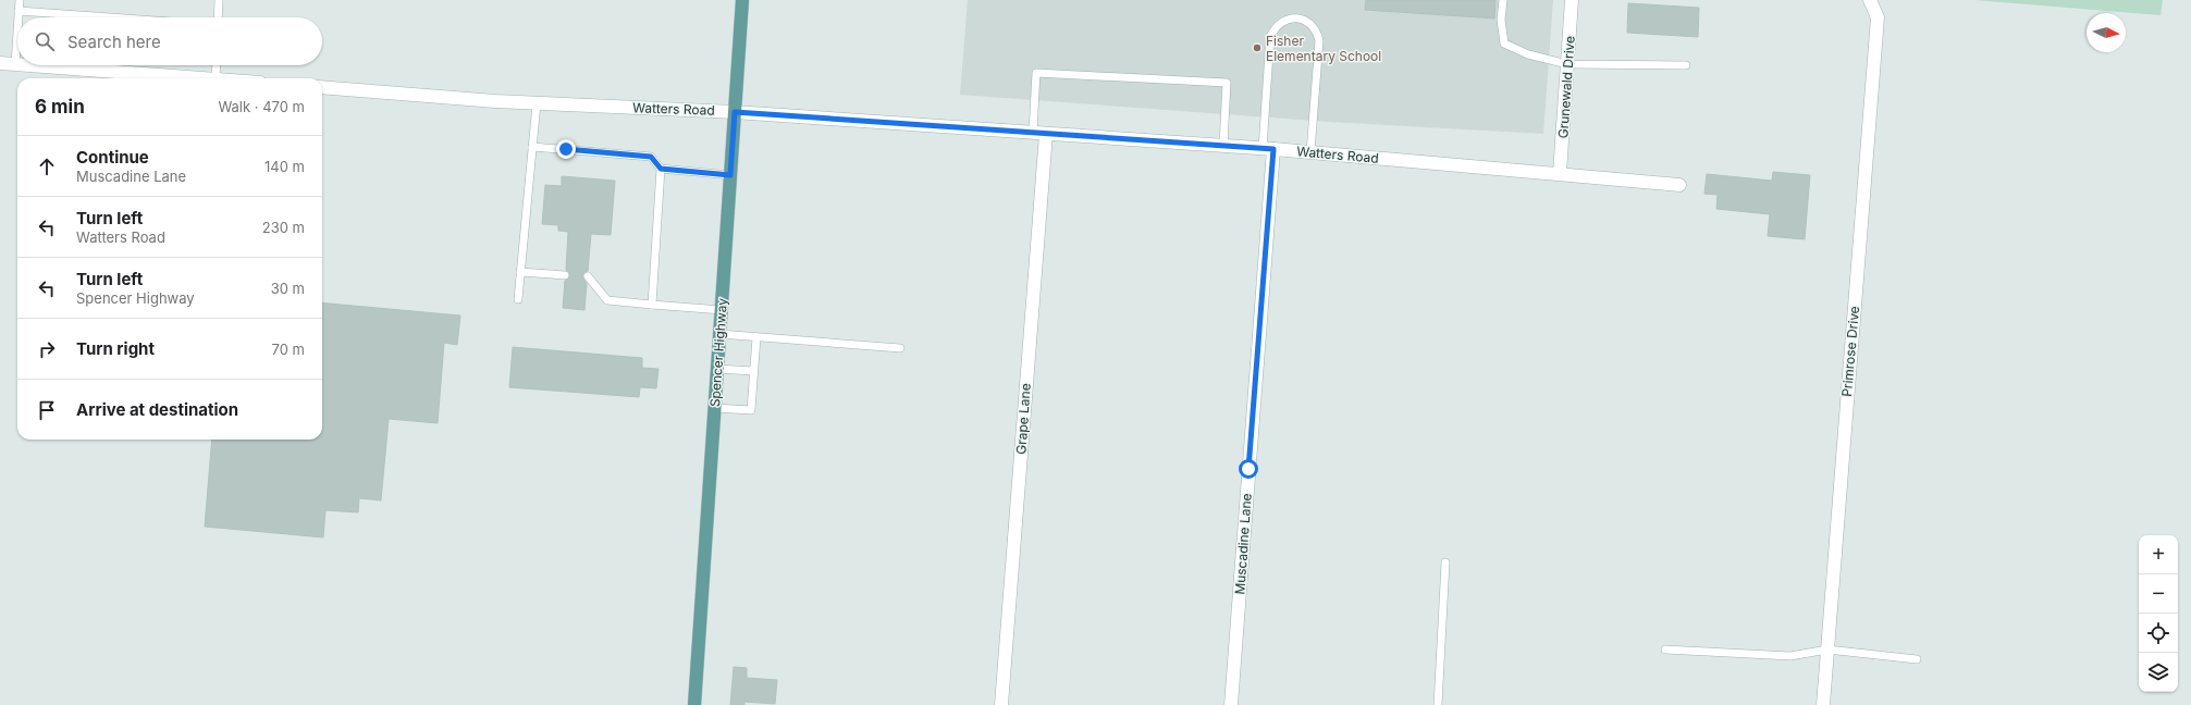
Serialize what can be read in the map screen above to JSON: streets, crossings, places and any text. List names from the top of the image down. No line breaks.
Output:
{"streets":{"main road":["Spencer Highway"],"street":["Grunewald Drive","Watters Road","Primrose Drive","Grape Lane","Muscadine Lane"]},"crossings":[["Grunewald Drive","Watters Road"],["Watters Road","Spencer Highway"],["Watters Road","Grape Lane"],["Watters Road","Muscadine Lane"]],"places":["Fisher Elementary School"],"north":"right","page":{"search":"Search here","heading":["6 min","Walk · 470 m"],"list":[["Continue","Muscadine Lane","140 m"],["Turn left","Watters Road","230 m"],["Turn left","Spencer Highway","30 m"],["Turn right","70 m"],"Arrive at destination"],"map_buttons":["+","−"]}}
